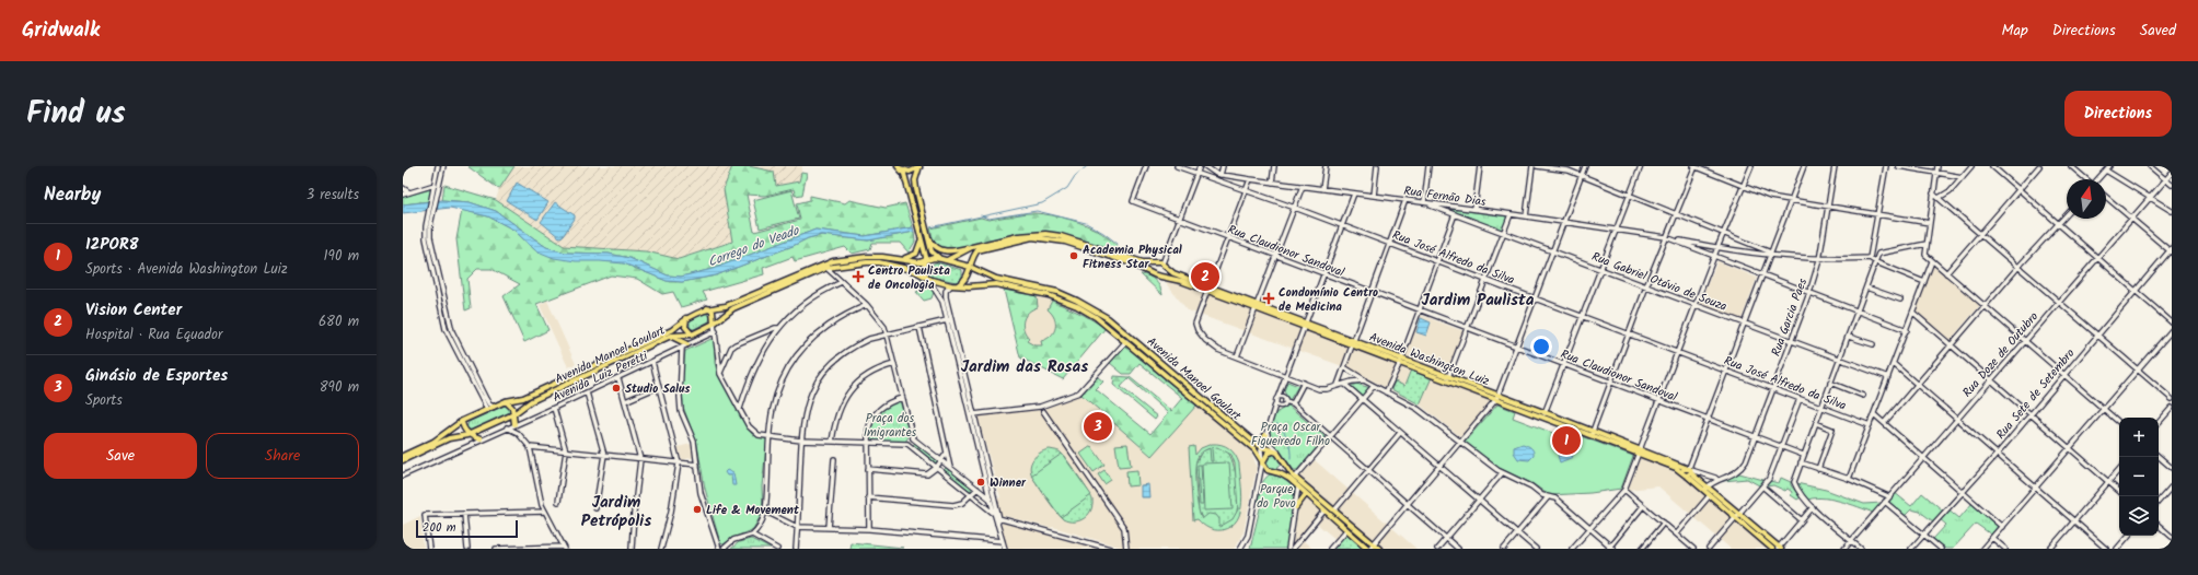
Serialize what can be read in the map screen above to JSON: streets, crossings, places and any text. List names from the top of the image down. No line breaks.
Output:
{"streets":{"main road":["Avenida Manoel Goulart","Avenida Washington Luiz"],"street":["Rua Fernão Dias","Rua Claudionor Sandoval","Rua José Alfredo da Silva","Rua Gabriel Otávio de Souza","Rua Garcia Paes","Rua Doze de Outubro","Avenida Luiz Peretti","Rua Sete de Setembro"]},"crossings":[["Rua Fernão Dias","Rua Gabriel Otávio de Souza"],["Rua Fernão Dias","Rua Garcia Paes"],["Rua Claudionor Sandoval","Rua Garcia Paes"],["Rua José Alfredo da Silva","Rua Garcia Paes"],["Rua Gabriel Otávio de Souza","Rua Garcia Paes"],["Rua Garcia Paes","Avenida Washington Luiz"]],"districts":["Jardim Paulista","Jardim das Rosas","Jardim Petrópolis"],"water":["Corrego do Veado"],"parks":["Praça dos Imigrantes","Praça Oscar Figueiredo Filho","Parque do Povo"],"places":{"other":["Academia Physical Fitness Star","Studio Salus","Winner","Life & Movement"],"health":["Centro Paulista de Oncologia","Condomínio Centro de Medicina"]},"scale_bar":"200 m","north":"top","page":{"header":"Gridwalk","nav":["Map","Directions","Saved"],"title":"Find us","buttons":["Directions",["Save","Share"]],"heading":["Nearby","3 results"],"list":[{"mark":"1","name":"12POR8","note":"Sports · Avenida Washington Luiz","value":"190 m"},{"mark":"2","name":"Vision Center","note":"Hospital · Rua Equador","value":"680 m"},{"mark":"3","name":"Ginásio de Esportes","note":"Sports","value":"890 m"}],"pins":["2","3","1"],"map_buttons":["+","−"],"scale":"200 m"}}
